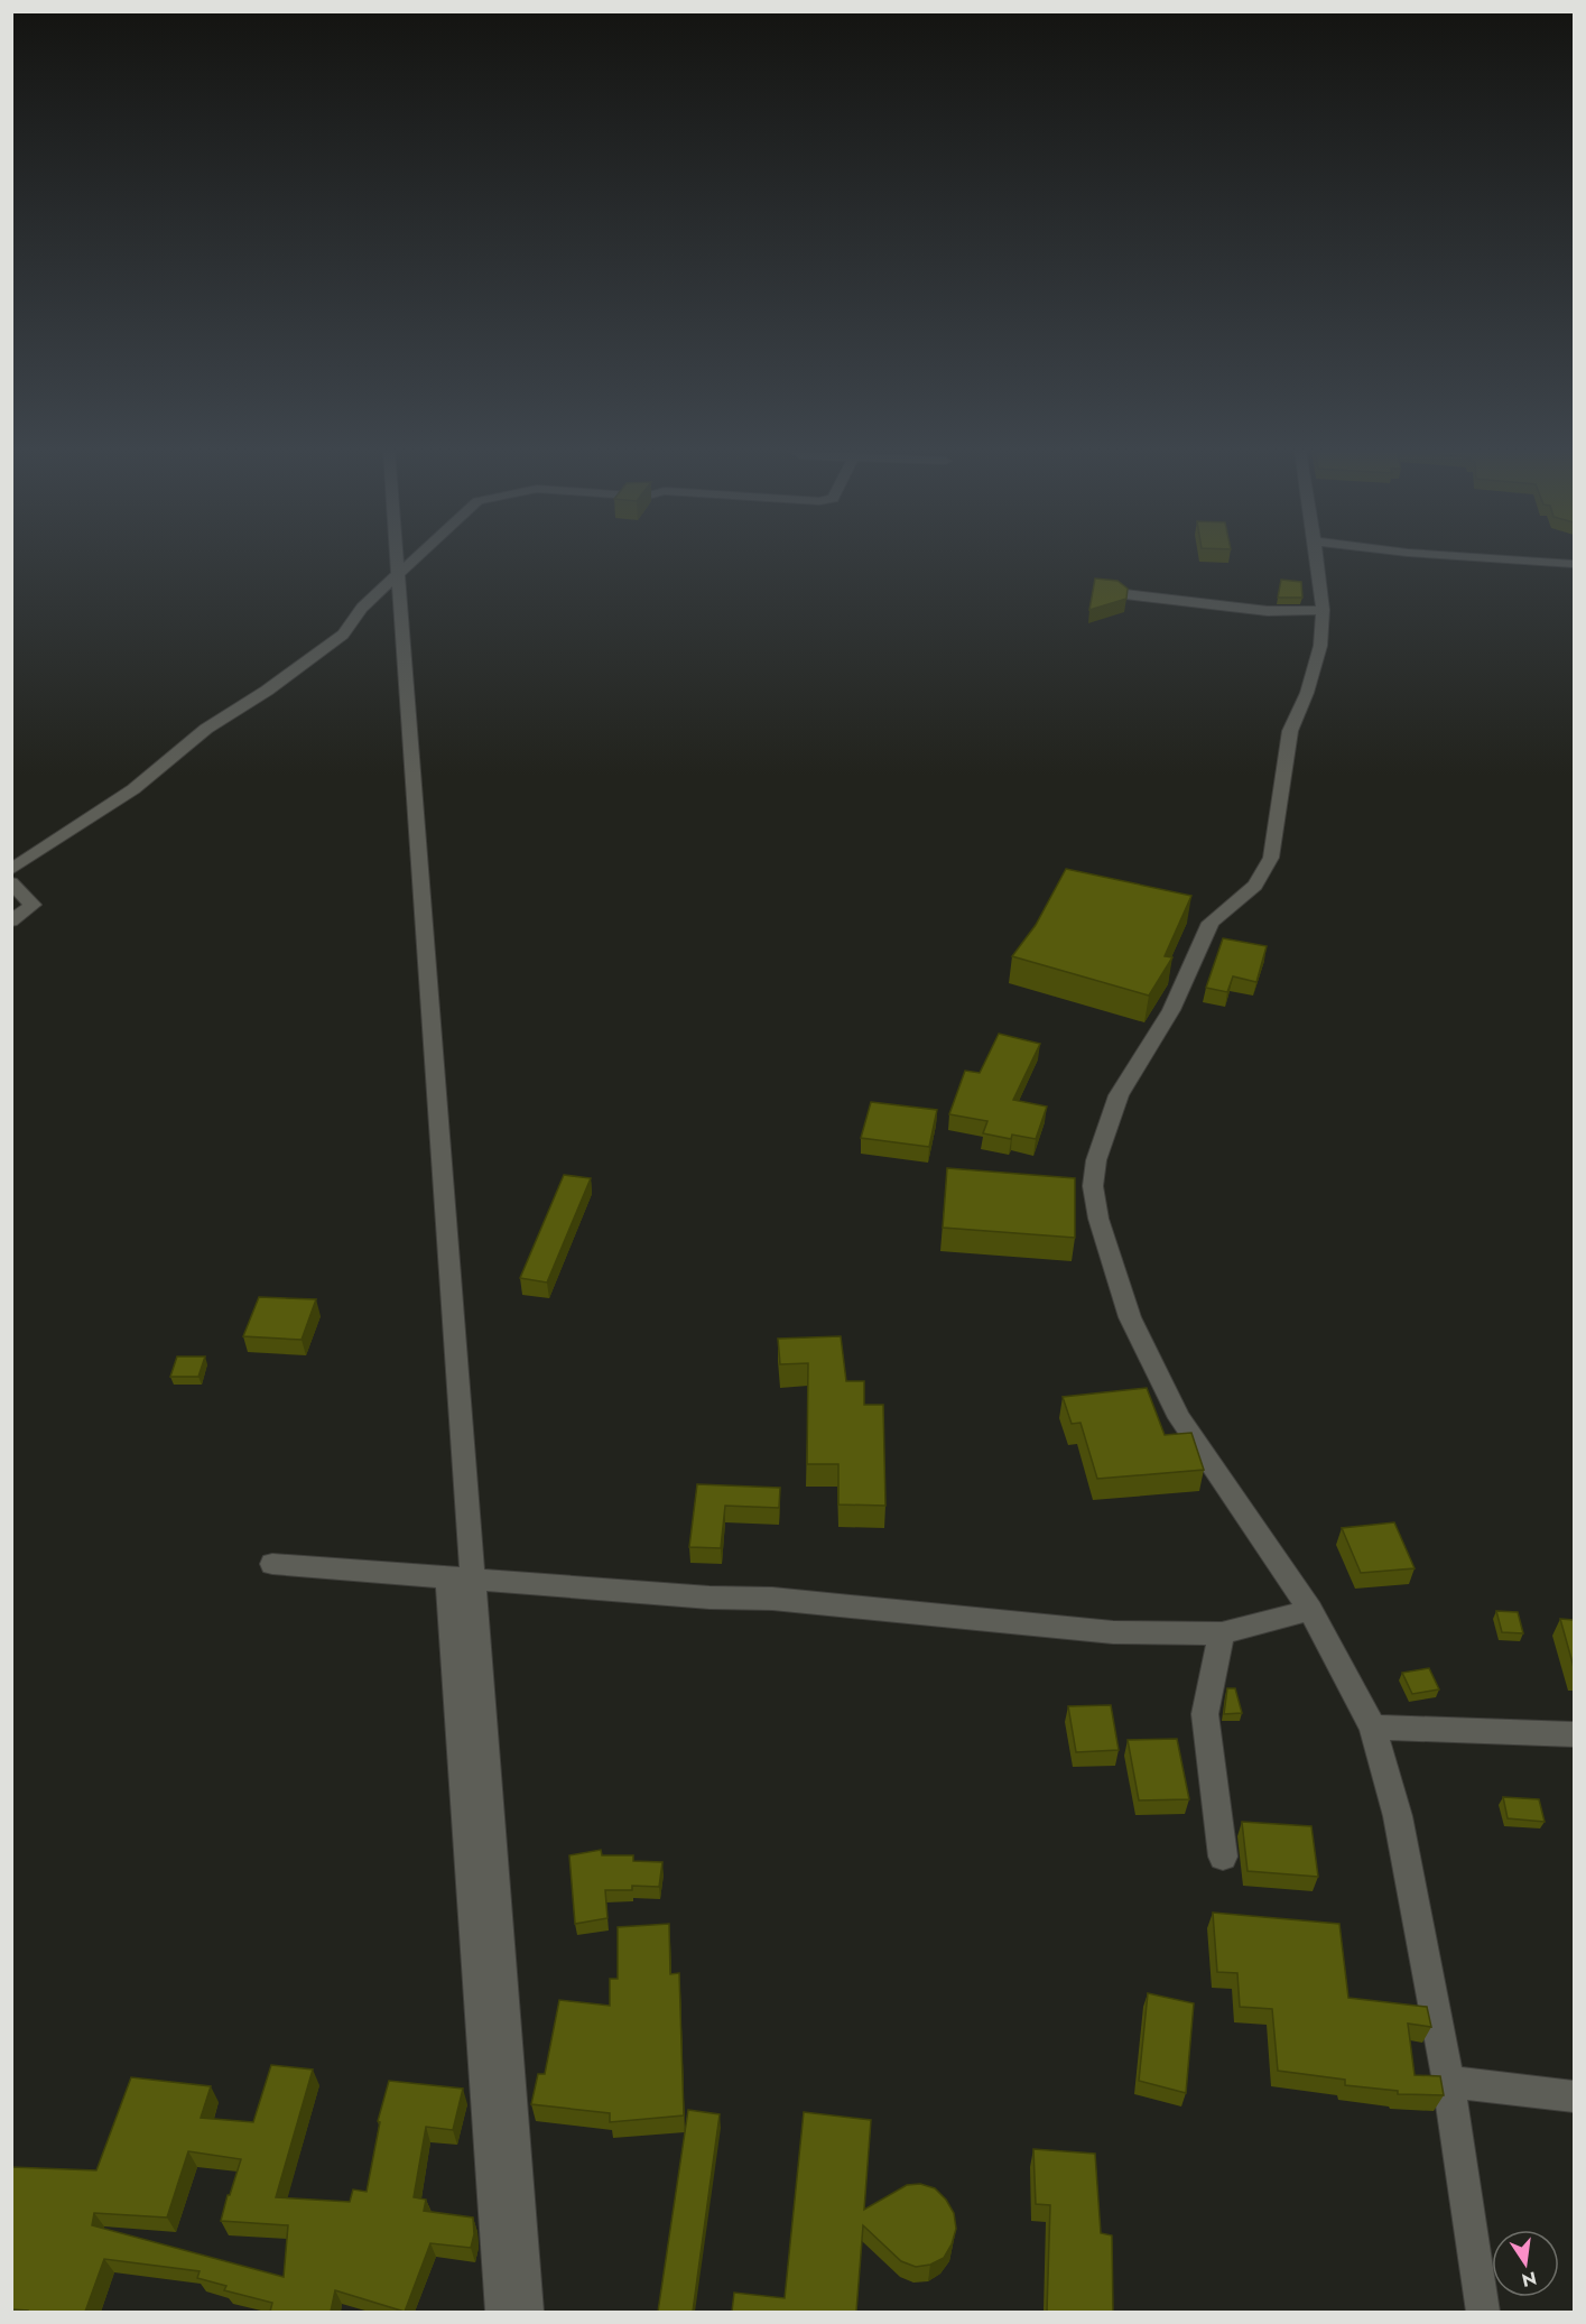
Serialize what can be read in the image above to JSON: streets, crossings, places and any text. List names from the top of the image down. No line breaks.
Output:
{"north":"bottom"}
